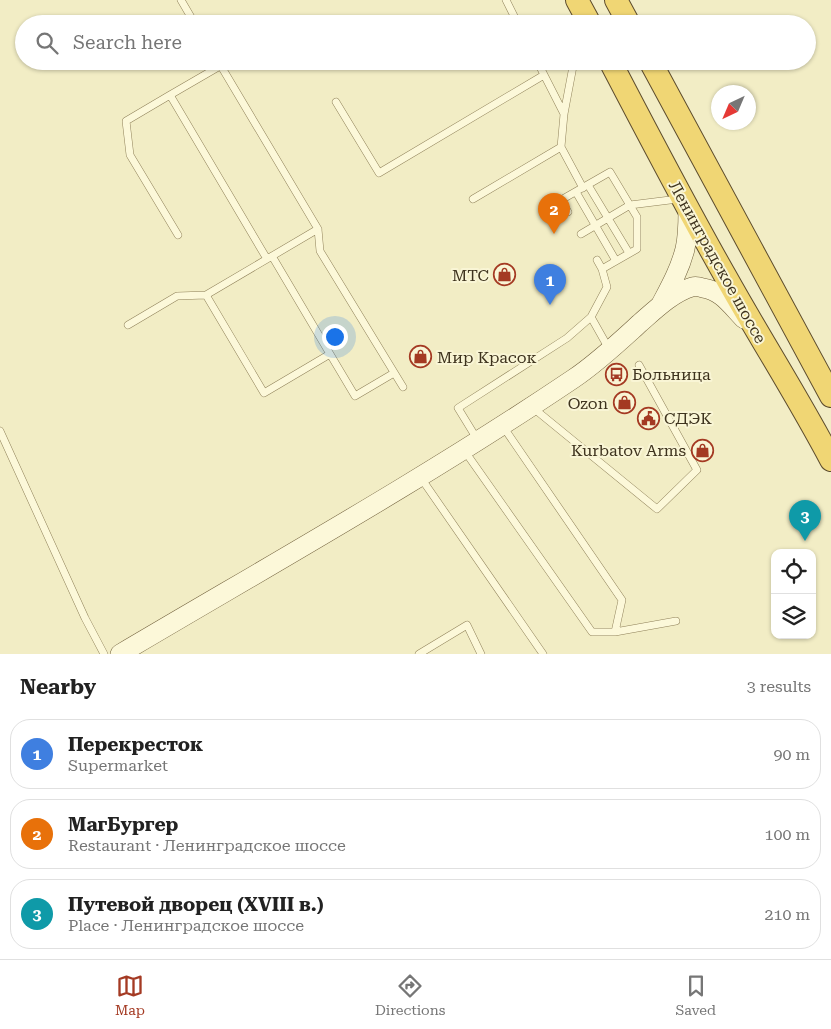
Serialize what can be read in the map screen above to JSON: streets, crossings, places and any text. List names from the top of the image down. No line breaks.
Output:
{"streets":{"highway":["Ленинградское шоссе"]},"places":{"shop":["МТС","Мир Красок","Ozon","Kurbatov Arms"],"bus stop":["Больница"],"public building":["СДЭК"]},"north":"bottom left","page":{"search":"Search here","pins":["2","1","3"],"heading":["Nearby","3 results"],"list":[{"mark":"1","name":"Перекресток","note":"Supermarket","value":"90 m"},{"mark":"2","name":"МагБургер","note":"Restaurant · Ленинградское шоссе","value":"100 m"},{"mark":"3","name":"Путевой дворец (XVIII в.)","note":"Place · Ленинградское шоссе","value":"210 m"}],"nav":["Map","Directions","Saved"]}}
